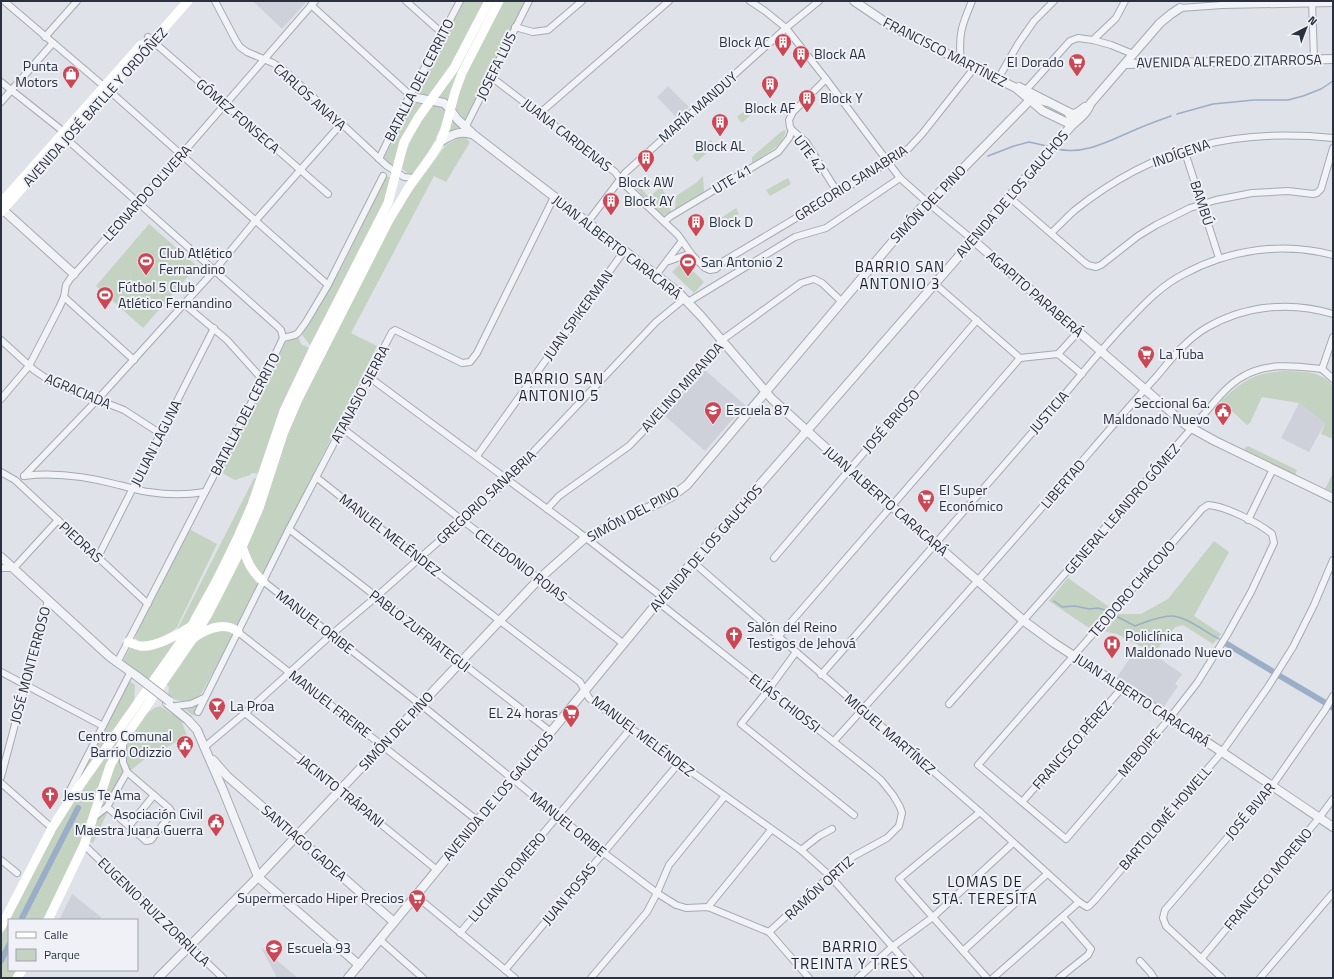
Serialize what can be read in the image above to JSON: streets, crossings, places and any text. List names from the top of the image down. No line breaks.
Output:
{"streets":{"main road":["AVENIDA JOSÉ BATLLE Y ORDÓÑEZ"],"street":["FRANCISCO MARTÍNEZ","AVENIDA ALFREDO ZITARROSA","JOSEFA LUIS","BATALLA DEL CERRITO","CARLOS ANAYA","MARÍA MANDUY","GÓMEZ FONSECA","JUANA CARDENAS","INDÍGENA","UTE 42","UTE 41","GREGORIO SANABRIA","LEONARDO OLIVERA","AVENIDA DE LOS GAUCHOS","BAMBÚ","SIMÓN DEL PINO","JUAN ALBERTO CARACARÁ","AGAPITO PARABERÁ","JUAN SPIKERMAN","AVELINO MIRANDA","AGRACIADA","ATANASIO SIERRA","JUSTICIA","JOSÉ BRIOSO","JULIAN LAGUNA","LIBERTAD","GENERAL LEANDRO GÓMEZ","MANUEL MELÉNDEZ","PIEDRAS","CELEDONIO ROJAS","TEODORO CHACOVO","MANUEL ORIBE","PABLO ZUFRIATEGUI","JOSÉ MONTERROSO","ELÍAS CHIOSSI","MANUEL FREIRE","MIGUEL MARTÍNEZ","FRANCISCO PÉREZ","MEBOIPE","JACINTO TRÁPANI","JOSÉ BIVAR","BARTOLOMÉ HOWELL","SANTIAGO GADEA","LUCIANO ROMERO","FRANCISCO MORENO","RAMÓN ORTIZ","JUAN ROSAS","EUGENIO RUIZ ZORRILLA"]},"crossings":[["FRANCISCO MARTÍNEZ","GREGORIO SANABRIA"],["FRANCISCO MARTÍNEZ","AVENIDA DE LOS GAUCHOS"],["FRANCISCO MARTÍNEZ","SIMÓN DEL PINO"],["AVENIDA ALFREDO ZITARROSA","AVENIDA DE LOS GAUCHOS"],["JOSEFA LUIS","JUANA CARDENAS"],["JOSEFA LUIS","JUAN ALBERTO CARACARÁ"],["BATALLA DEL CERRITO","CARLOS ANAYA"],["BATALLA DEL CERRITO","PIEDRAS"],["CARLOS ANAYA","LEONARDO OLIVERA"],["AVENIDA JOSÉ BATLLE Y ORDÓÑEZ","GÓMEZ FONSECA"],["MARÍA MANDUY","JUANA CARDENAS"],["MARÍA MANDUY","JUAN ALBERTO CARACARÁ"],["MARÍA MANDUY","AGAPITO PARABERÁ"],["GÓMEZ FONSECA","LEONARDO OLIVERA"],["JUANA CARDENAS","UTE 41"],["JUANA CARDENAS","GREGORIO SANABRIA"],["INDÍGENA","BAMBÚ"],["UTE 42","UTE 41"],["UTE 42","GREGORIO SANABRIA"],["UTE 42","AGAPITO PARABERÁ"],["GREGORIO SANABRIA","JUAN ALBERTO CARACARÁ"],["GREGORIO SANABRIA","AGAPITO PARABERÁ"],["GREGORIO SANABRIA","MANUEL MELÉNDEZ"],["GREGORIO SANABRIA","CELEDONIO ROJAS"],["GREGORIO SANABRIA","MANUEL ORIBE"],["GREGORIO SANABRIA","PABLO ZUFRIATEGUI"],["GREGORIO SANABRIA","ELÍAS CHIOSSI"],["GREGORIO SANABRIA","MANUEL FREIRE"],["GREGORIO SANABRIA","JACINTO TRÁPANI"],["GREGORIO SANABRIA","SANTIAGO GADEA"],["LEONARDO OLIVERA","AGRACIADA"],["AVENIDA DE LOS GAUCHOS","JUAN ALBERTO CARACARÁ"],["AVENIDA DE LOS GAUCHOS","AGAPITO PARABERÁ"],["AVENIDA DE LOS GAUCHOS","MANUEL MELÉNDEZ"],["AVENIDA DE LOS GAUCHOS","CELEDONIO ROJAS"],["AVENIDA DE LOS GAUCHOS","MANUEL ORIBE"],["AVENIDA DE LOS GAUCHOS","PABLO ZUFRIATEGUI"],["AVENIDA DE LOS GAUCHOS","ELÍAS CHIOSSI"],["AVENIDA DE LOS GAUCHOS","MANUEL FREIRE"],["AVENIDA DE LOS GAUCHOS","MIGUEL MARTÍNEZ"],["AVENIDA DE LOS GAUCHOS","JACINTO TRÁPANI"],["AVENIDA DE LOS GAUCHOS","SANTIAGO GADEA"],["BAMBÚ","JUSTICIA"],["SIMÓN DEL PINO","JUAN ALBERTO CARACARÁ"],["SIMÓN DEL PINO","AGAPITO PARABERÁ"],["SIMÓN DEL PINO","AVELINO MIRANDA"],["SIMÓN DEL PINO","MANUEL MELÉNDEZ"],["SIMÓN DEL PINO","CELEDONIO ROJAS"],["SIMÓN DEL PINO","MANUEL ORIBE"],["SIMÓN DEL PINO","PABLO ZUFRIATEGUI"],["SIMÓN DEL PINO","ELÍAS CHIOSSI"],["SIMÓN DEL PINO","MANUEL FREIRE"],["SIMÓN DEL PINO","JACINTO TRÁPANI"],["SIMÓN DEL PINO","SANTIAGO GADEA"],["SIMÓN DEL PINO","EUGENIO RUIZ ZORRILLA"],["JUAN ALBERTO CARACARÁ","JUAN SPIKERMAN"],["JUAN ALBERTO CARACARÁ","AVELINO MIRANDA"],["JUAN ALBERTO CARACARÁ","ATANASIO SIERRA"],["JUAN ALBERTO CARACARÁ","JUSTICIA"],["JUAN ALBERTO CARACARÁ","JOSÉ BRIOSO"],["JUAN ALBERTO CARACARÁ","LIBERTAD"],["JUAN ALBERTO CARACARÁ","GENERAL LEANDRO GÓMEZ"],["JUAN ALBERTO CARACARÁ","TEODORO CHACOVO"],["JUAN ALBERTO CARACARÁ","FRANCISCO PÉREZ"],["JUAN ALBERTO CARACARÁ","MEBOIPE"],["JUAN ALBERTO CARACARÁ","JOSÉ BIVAR"],["JUAN ALBERTO CARACARÁ","BARTOLOMÉ HOWELL"],["JUAN ALBERTO CARACARÁ","FRANCISCO MORENO"],["AGAPITO PARABERÁ","JUSTICIA"],["AGAPITO PARABERÁ","LIBERTAD"],["AGAPITO PARABERÁ","GENERAL LEANDRO GÓMEZ"],["JUAN SPIKERMAN","ELÍAS CHIOSSI"],["AVELINO MIRANDA","ELÍAS CHIOSSI"],["AGRACIADA","JULIAN LAGUNA"],["ATANASIO SIERRA","MANUEL MELÉNDEZ"],["ATANASIO SIERRA","CELEDONIO ROJAS"],["ATANASIO SIERRA","MANUEL ORIBE"],["ATANASIO SIERRA","PABLO ZUFRIATEGUI"],["ATANASIO SIERRA","ELÍAS CHIOSSI"],["ATANASIO SIERRA","MANUEL FREIRE"],["JUSTICIA","MIGUEL MARTÍNEZ"],["JULIAN LAGUNA","PIEDRAS"],["LIBERTAD","ELÍAS CHIOSSI"],["LIBERTAD","MIGUEL MARTÍNEZ"],["MANUEL MELÉNDEZ","LUCIANO ROMERO"],["MANUEL MELÉNDEZ","RAMÓN ORTIZ"],["MANUEL MELÉNDEZ","JUAN ROSAS"],["TEODORO CHACOVO","FRANCISCO PÉREZ"],["TEODORO CHACOVO","MEBOIPE"],["MANUEL ORIBE","LUCIANO ROMERO"],["MANUEL ORIBE","RAMÓN ORTIZ"],["MANUEL ORIBE","JUAN ROSAS"],["ELÍAS CHIOSSI","RAMÓN ORTIZ"],["MIGUEL MARTÍNEZ","BARTOLOMÉ HOWELL"],["FRANCISCO PÉREZ","MEBOIPE"],["JOSÉ BIVAR","FRANCISCO MORENO"]],"districts":["BARRIO SAN ANTONIO 3","BARRIO SAN ANTONIO 5","LOMAS DE STA. TERESÍTA","BARRIO TREINTA Y TRES"],"places":{"building":["Block AC","Block AA","Block AF","Block Y","Block AL","Block AW","Block AY","Block D"],"supermarket":["El Dorado","La Tuba","El Super Económico","EL 24 horas","Supermercado Hiper Precios"],"shop":["Punta Motors"],"sports":["Club Atlético Fernandino","San Antonio 2","Fútbol 5 Club Atlético Fernandino"],"school or university":["Escuela 87","Escuela 93"],"public building":["Seccional 6a. Maldonado Nuevo","Centro Comunal Barrio Odizzio","Asociación Civil Maestra Juana Guerra"],"church":["Salón del Reino Testigos de Jehová","Jesus Te Ama"],"hospital":["Policlínica Maldonado Nuevo"],"bar":["La Proa"]},"legend":["Calle","Parque"],"north":"top right"}
